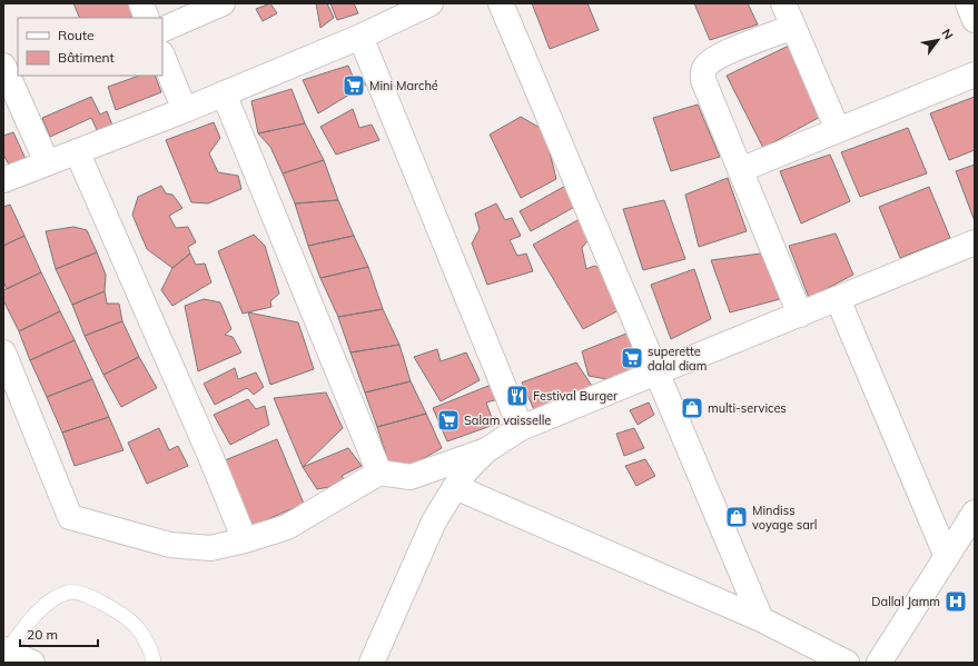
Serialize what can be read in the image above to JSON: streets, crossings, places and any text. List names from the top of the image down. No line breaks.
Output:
{"places":{"supermarket":["Mini Marché","superette dalal diam","Salam vaisselle"],"restaurant":["Festival Burger"],"shop":["multi-services","Mindiss voyage sarl"],"hospital":["Dallal Jamm"]},"legend":["Route","Bâtiment"],"scale_bar":"20 m","north":"top right"}
